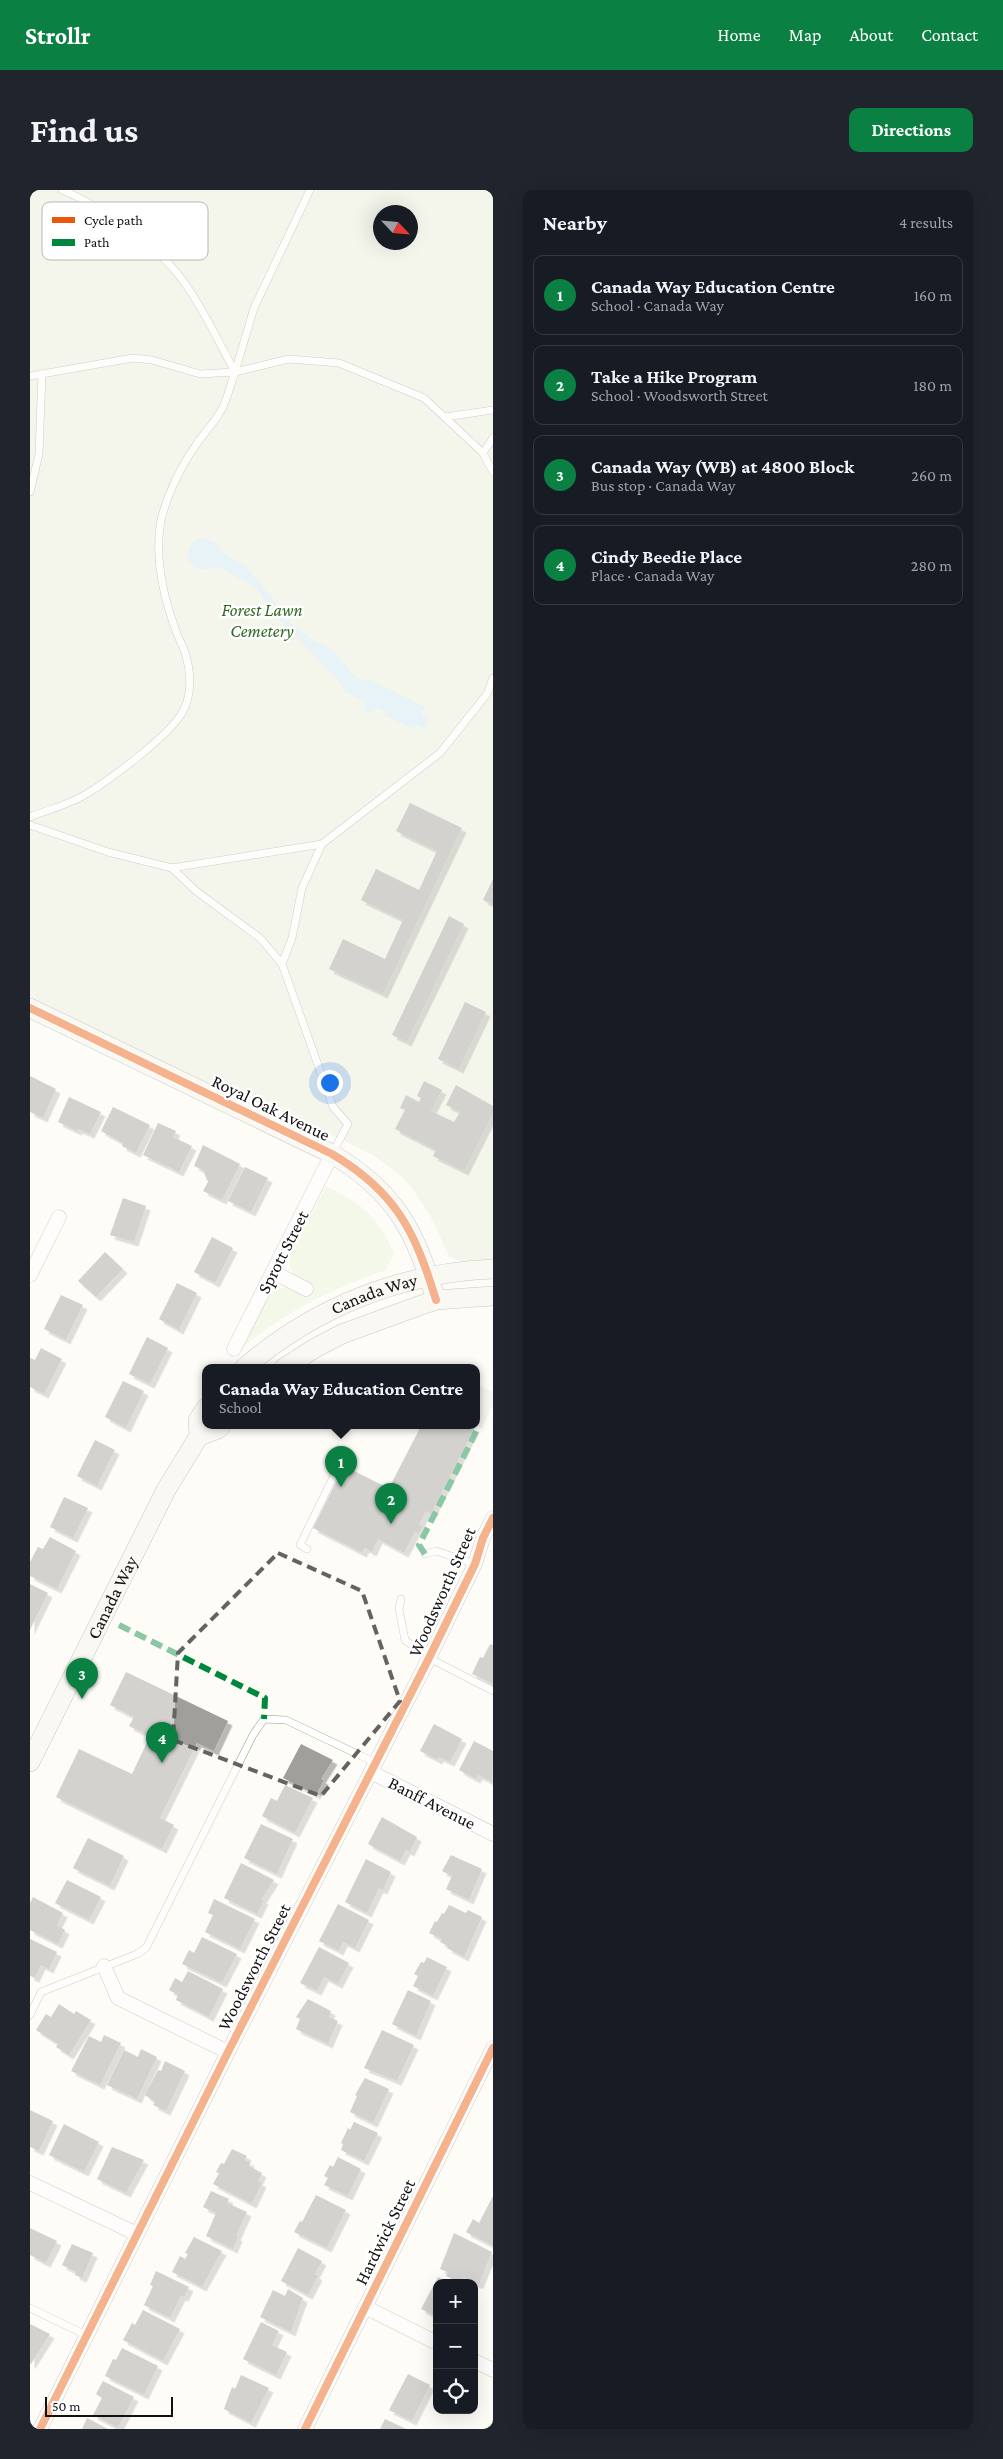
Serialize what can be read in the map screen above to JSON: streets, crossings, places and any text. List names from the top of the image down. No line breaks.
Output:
{"streets":{"main road":["Royal Oak Avenue","Canada Way"],"street":["Sprott Street","Woodsworth Street","Banff Avenue","Hardwick Street"]},"crossings":[["Royal Oak Avenue","Sprott Street"],["Royal Oak Avenue","Canada Way"],["Woodsworth Street","Banff Avenue"]],"parks":["Forest Lawn Cemetery"],"legend":["Cycle path","Path"],"scale_bar":"50 m","north":"bottom right","page":{"header":"Strollr","nav":["Home","Map","About","Contact"],"buttons":"Directions","title":"Find us","heading":["Nearby","4 results"],"list":[{"mark":"1","name":"Canada Way Education Centre","note":"School · Canada Way","value":"160 m"},{"mark":"2","name":"Take a Hike Program","note":"School · Woodsworth Street","value":"180 m"},{"mark":"3","name":"Canada Way (WB) at 4800 Block","note":"Bus stop · Canada Way","value":"260 m"},{"mark":"4","name":"Cindy Beedie Place","note":"Place · Canada Way","value":"280 m"}],"popup":["Canada Way Education Centre","School"],"pins":["1","2","3","4"],"map_buttons":["+","−"],"scale":"50 m"}}
